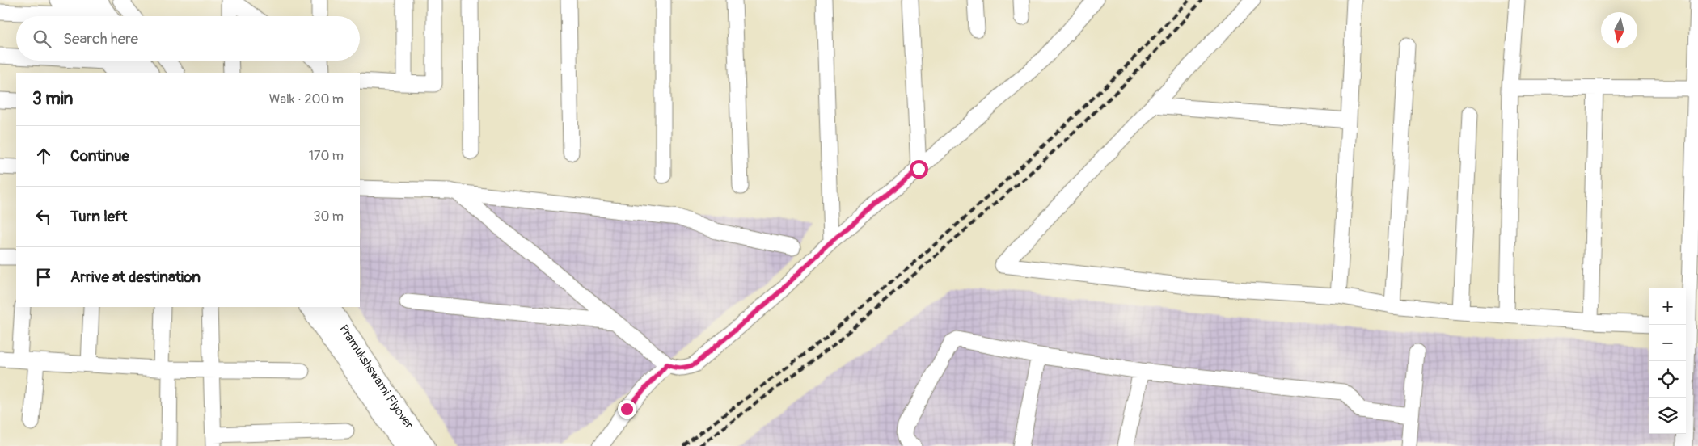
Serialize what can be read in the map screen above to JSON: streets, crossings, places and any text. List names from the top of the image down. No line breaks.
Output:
{"streets":{"main road":["Pramukshswami Flyover"]},"north":"bottom","page":{"search":"Search here","heading":["3 min","Walk · 200 m"],"list":[["Continue","170 m"],["Turn left","30 m"],"Arrive at destination"],"map_buttons":["+","−"]}}
